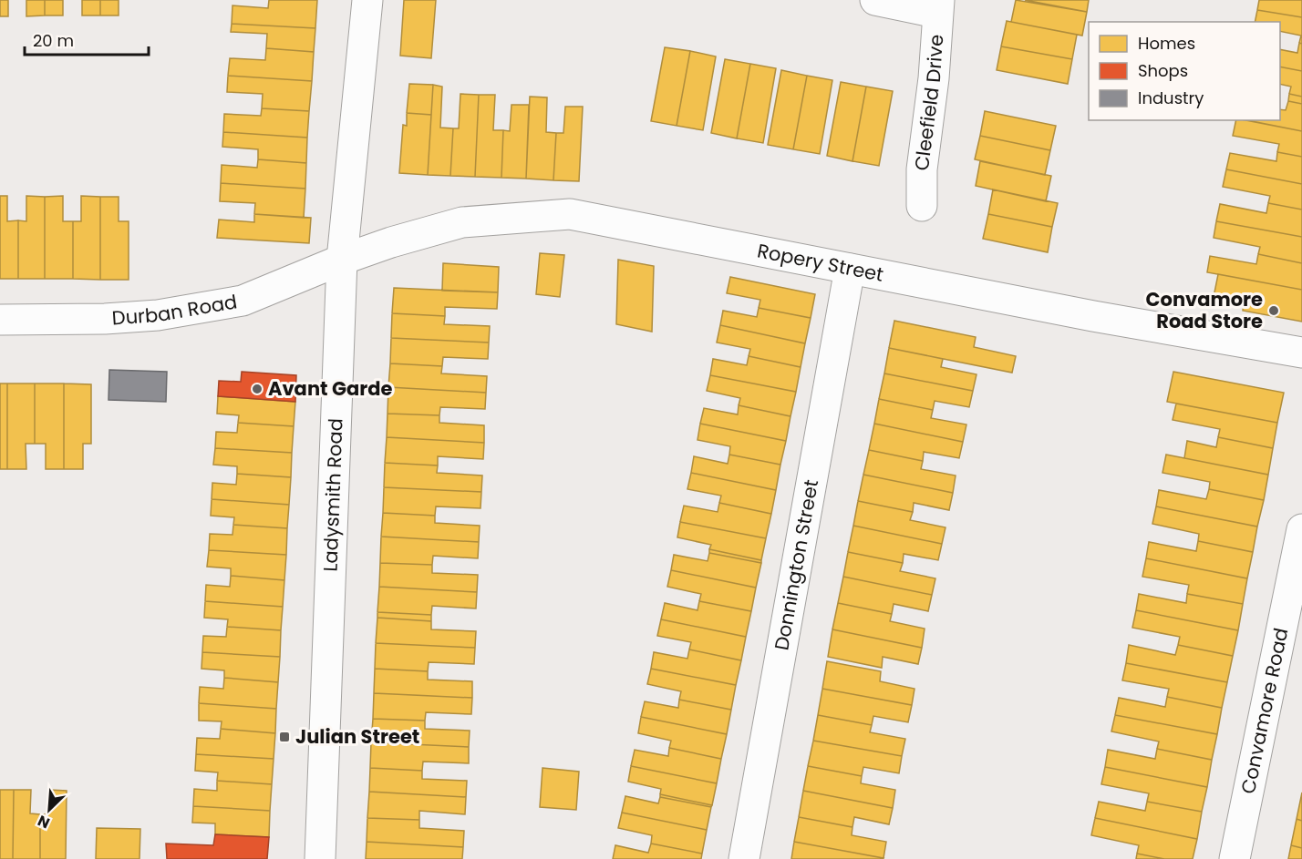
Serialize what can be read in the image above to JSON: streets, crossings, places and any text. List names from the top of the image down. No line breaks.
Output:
{"streets":{"street":["Cleefield Drive","Ropery Street","Durban Road","Ladysmith Road","Donnington Street","Convamore Road"]},"crossings":[["Ropery Street","Durban Road"],["Ropery Street","Ladysmith Road"],["Ropery Street","Donnington Street"],["Durban Road","Ladysmith Road"]],"places":{"other":["Convamore Road Store","Avant Garde"],"transit":["Julian Street"]},"legend":["Homes","Shops","Industry"],"scale_bar":"20 m","north":"bottom left"}
